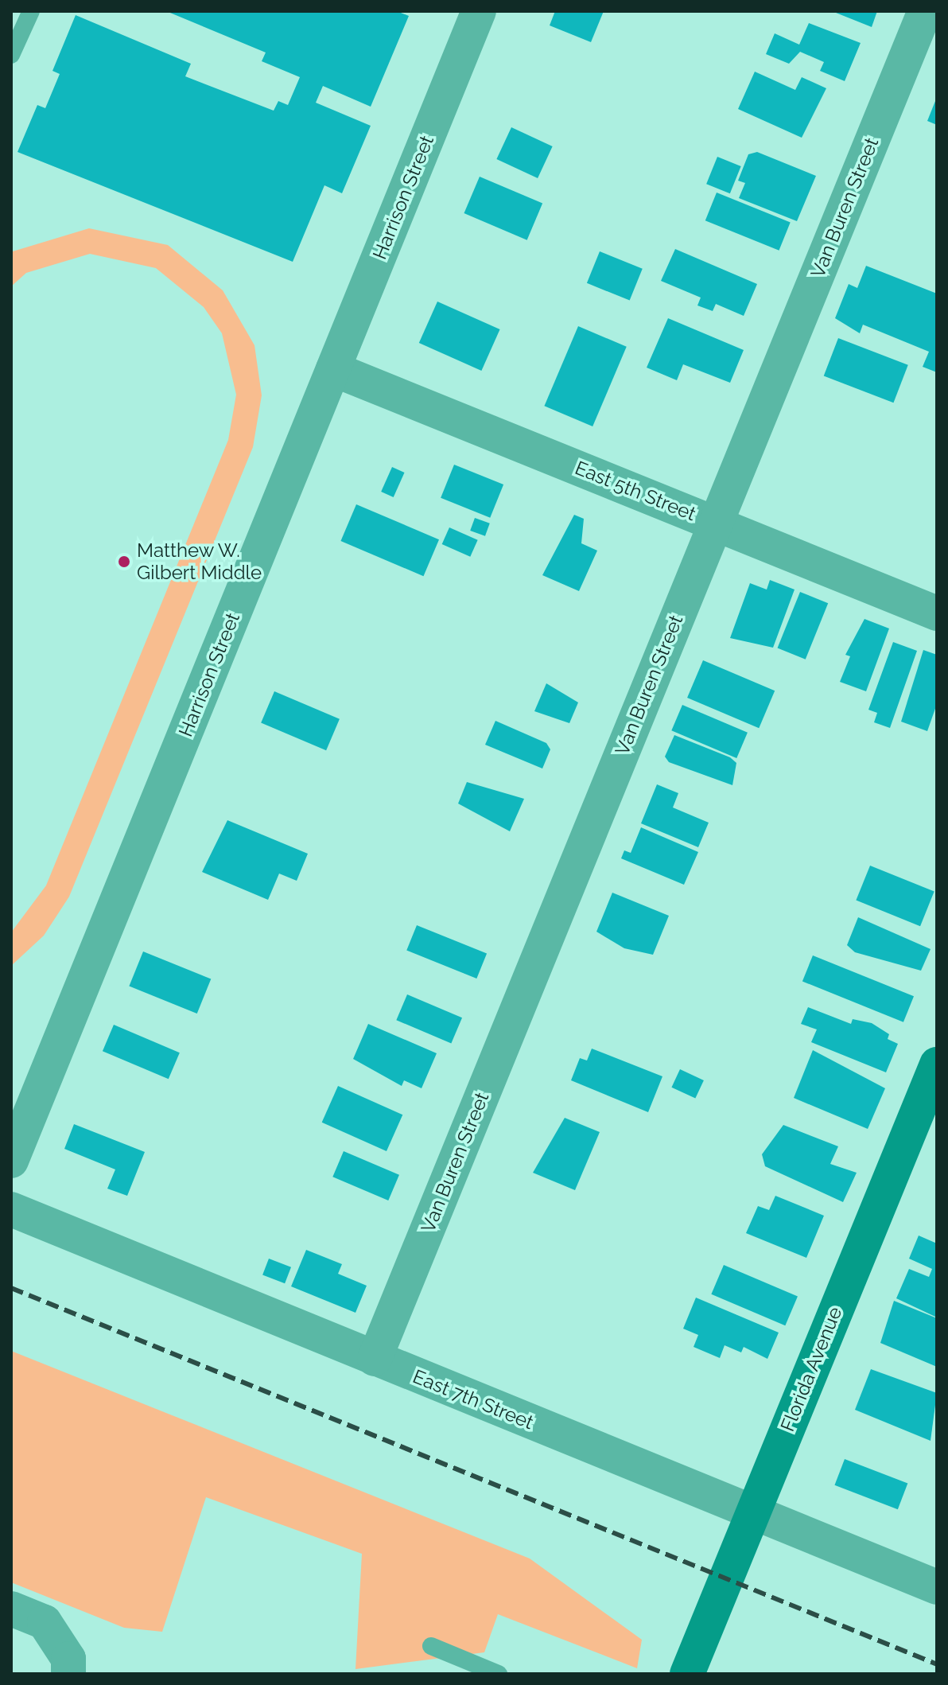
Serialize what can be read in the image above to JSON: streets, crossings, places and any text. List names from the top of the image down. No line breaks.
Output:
{"streets":{"street":["Harrison Street","Van Buren Street","East 5th Street","Florida Avenue","East 7th Street"]},"crossings":[["Harrison Street","East 5th Street"],["Van Buren Street","East 5th Street"],["Van Buren Street","East 7th Street"],["Florida Avenue","East 7th Street"]],"places":["Matthew W. Gilbert Middle"]}
